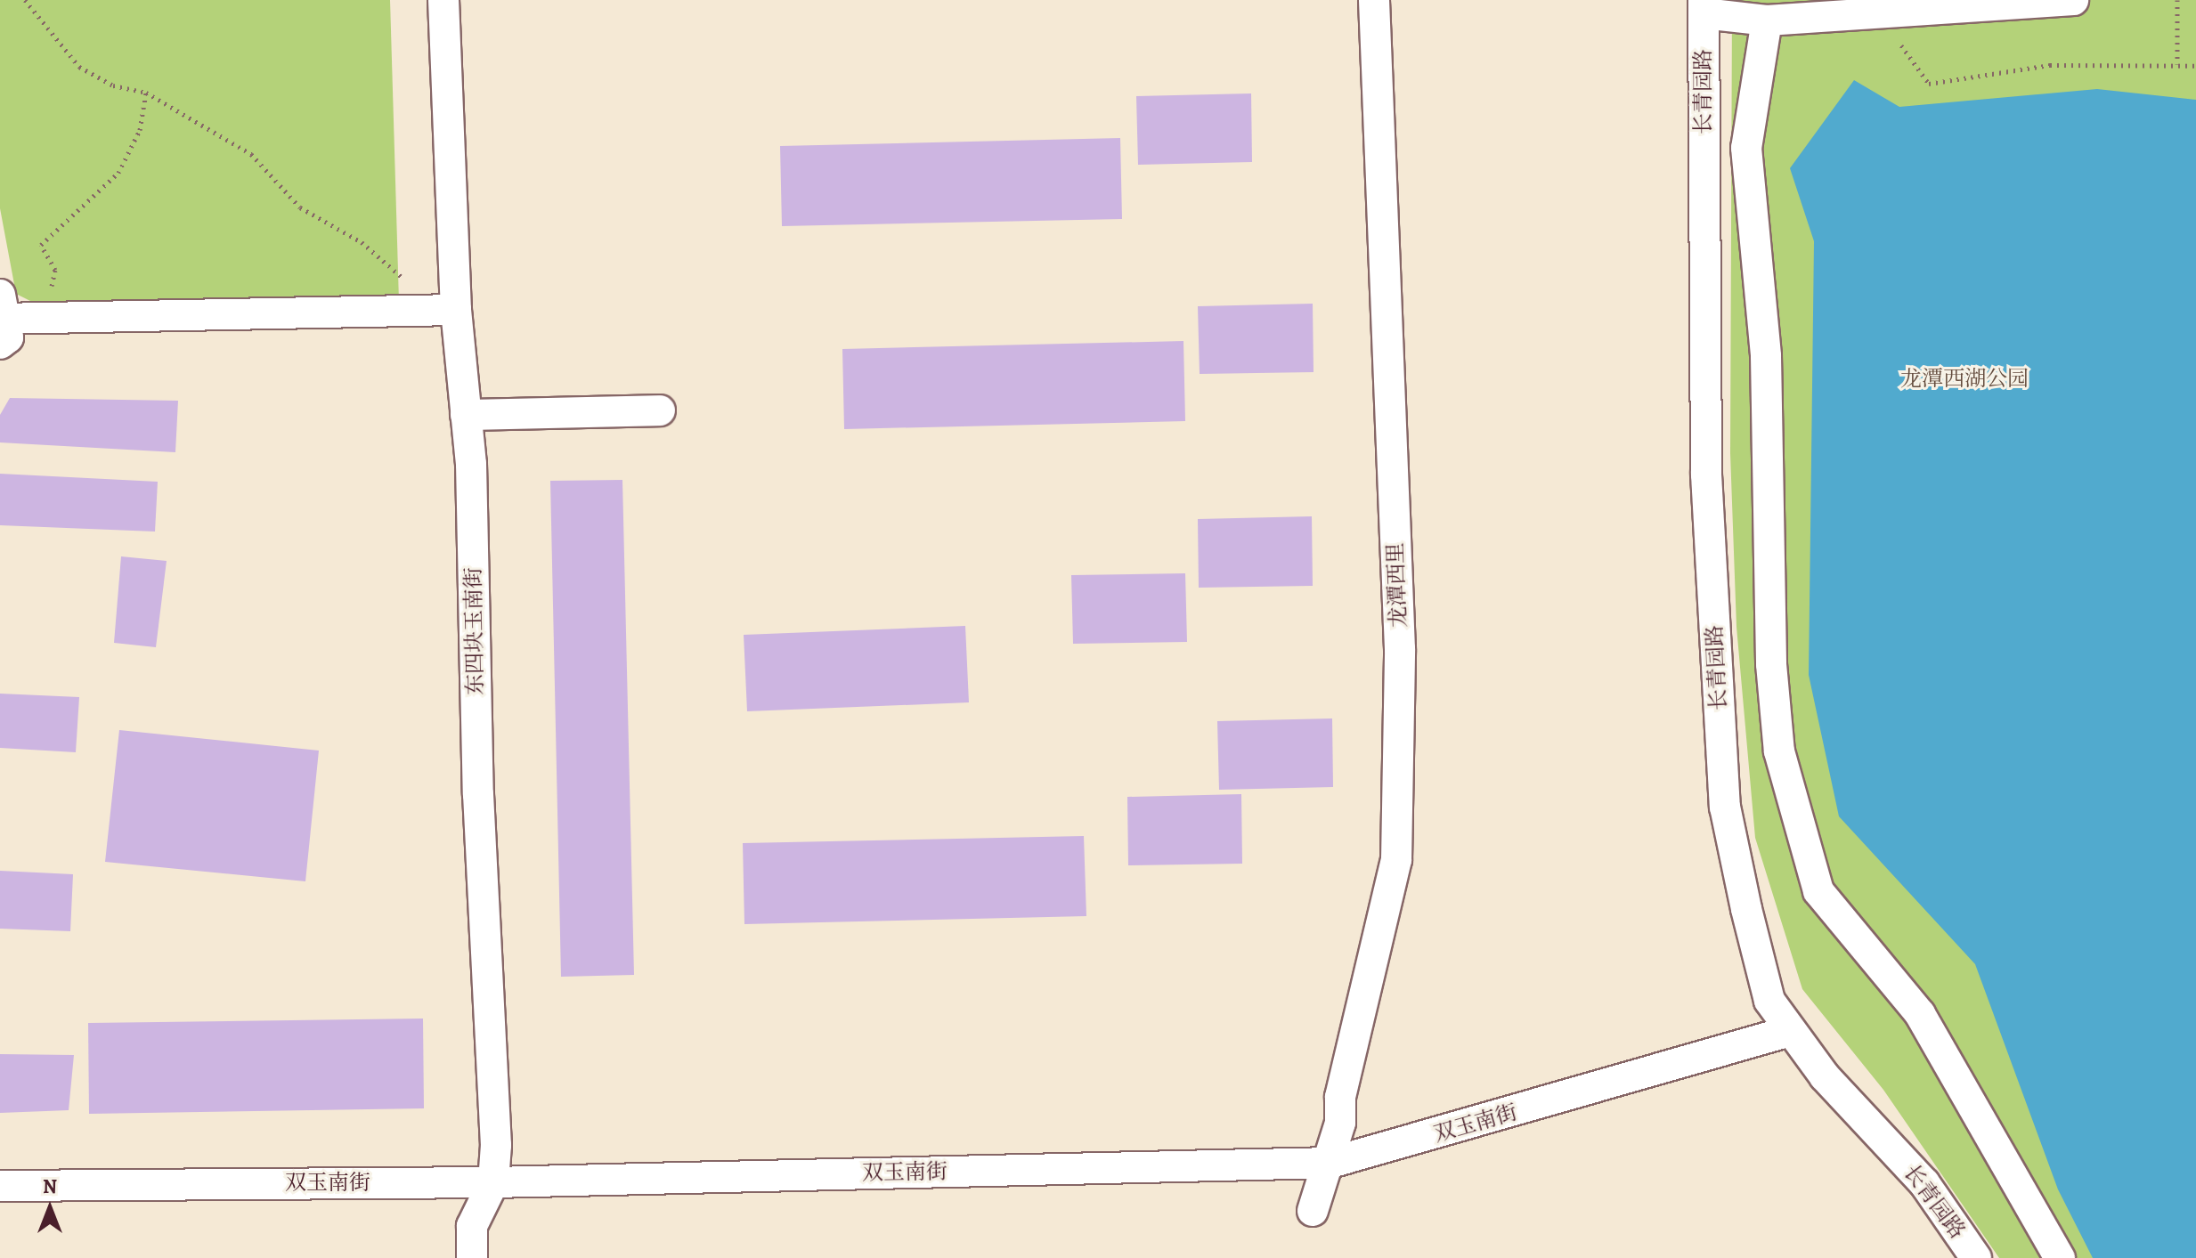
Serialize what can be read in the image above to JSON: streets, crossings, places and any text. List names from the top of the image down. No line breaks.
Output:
{"streets":{"street":["长青园路","龙潭西里","东四块玉南街","双玉南街"]},"crossings":[["长青园路","双玉南街"],["龙潭西里","双玉南街"],["东四块玉南街","双玉南街"]],"parks":["龙潭西湖公园"],"north":"top"}
